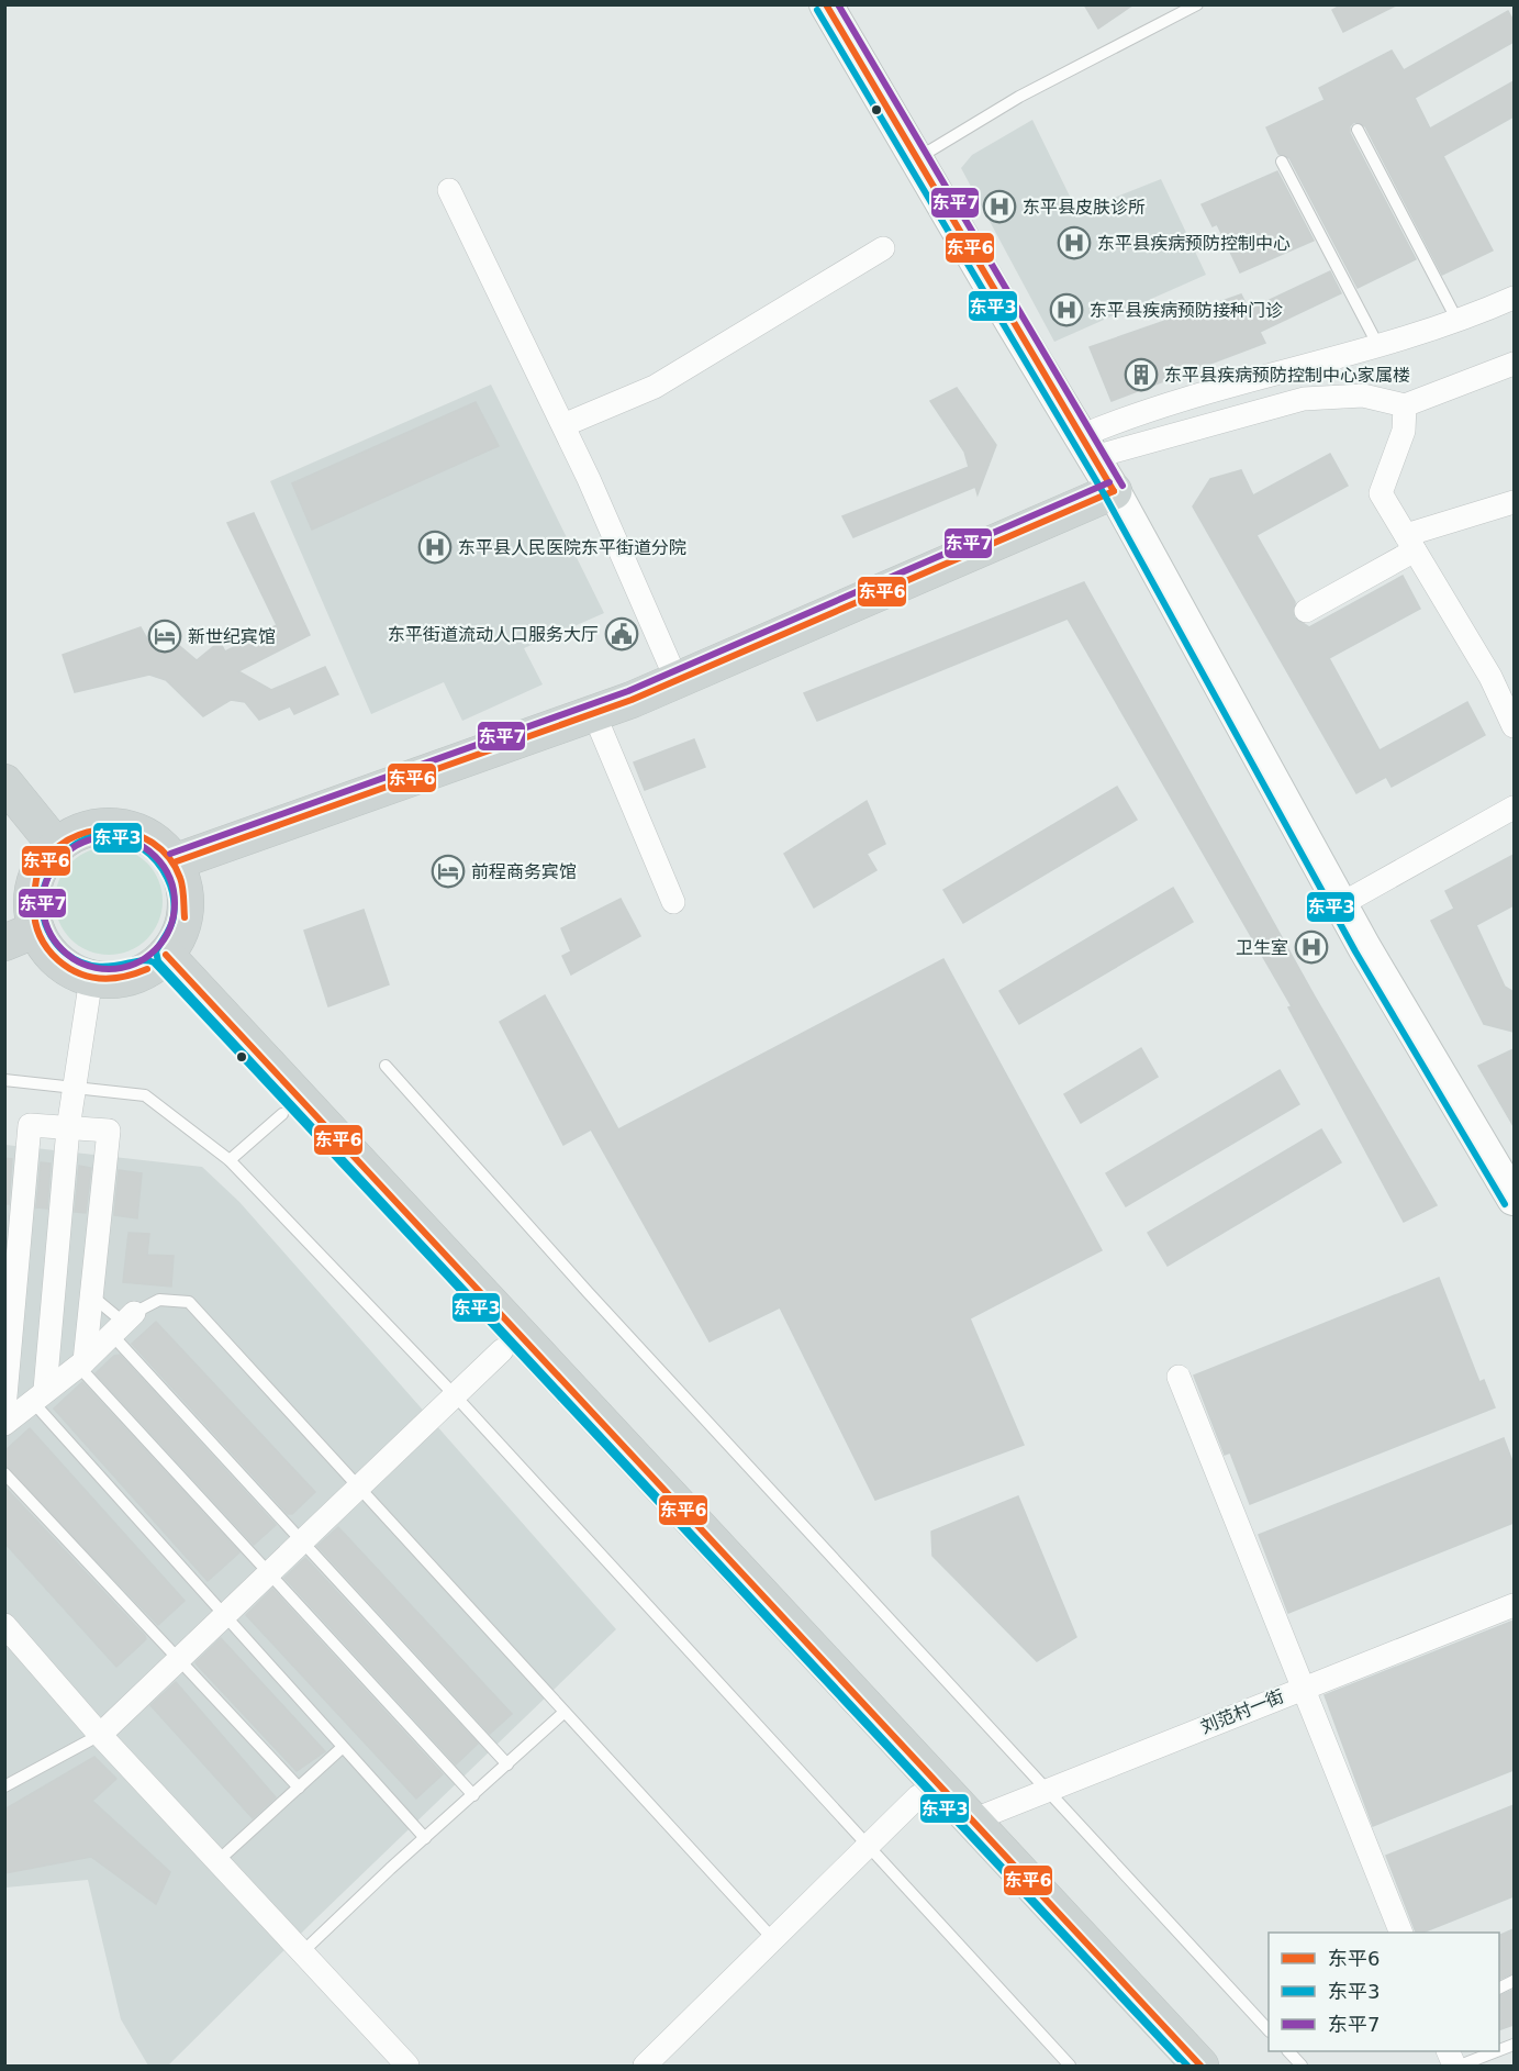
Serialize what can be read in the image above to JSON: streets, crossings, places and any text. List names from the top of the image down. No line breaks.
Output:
{"streets":{"street":["刘范村一街"]},"places":{"hospital":["东平县皮肤诊所","东平县疾病预防控制中心","东平县疾病预防接种门诊","东平县人民医院东平街道分院","卫生室"],"building":["东平县疾病预防控制中心家属楼"],"public building":["东平街道流动人口服务大厅"],"hotel":["新世纪宾馆","前程商务宾馆"]},"lines":["transit line 东平6","transit line 东平7","transit line 东平3"],"legend":["东平6","东平3","东平7"]}
